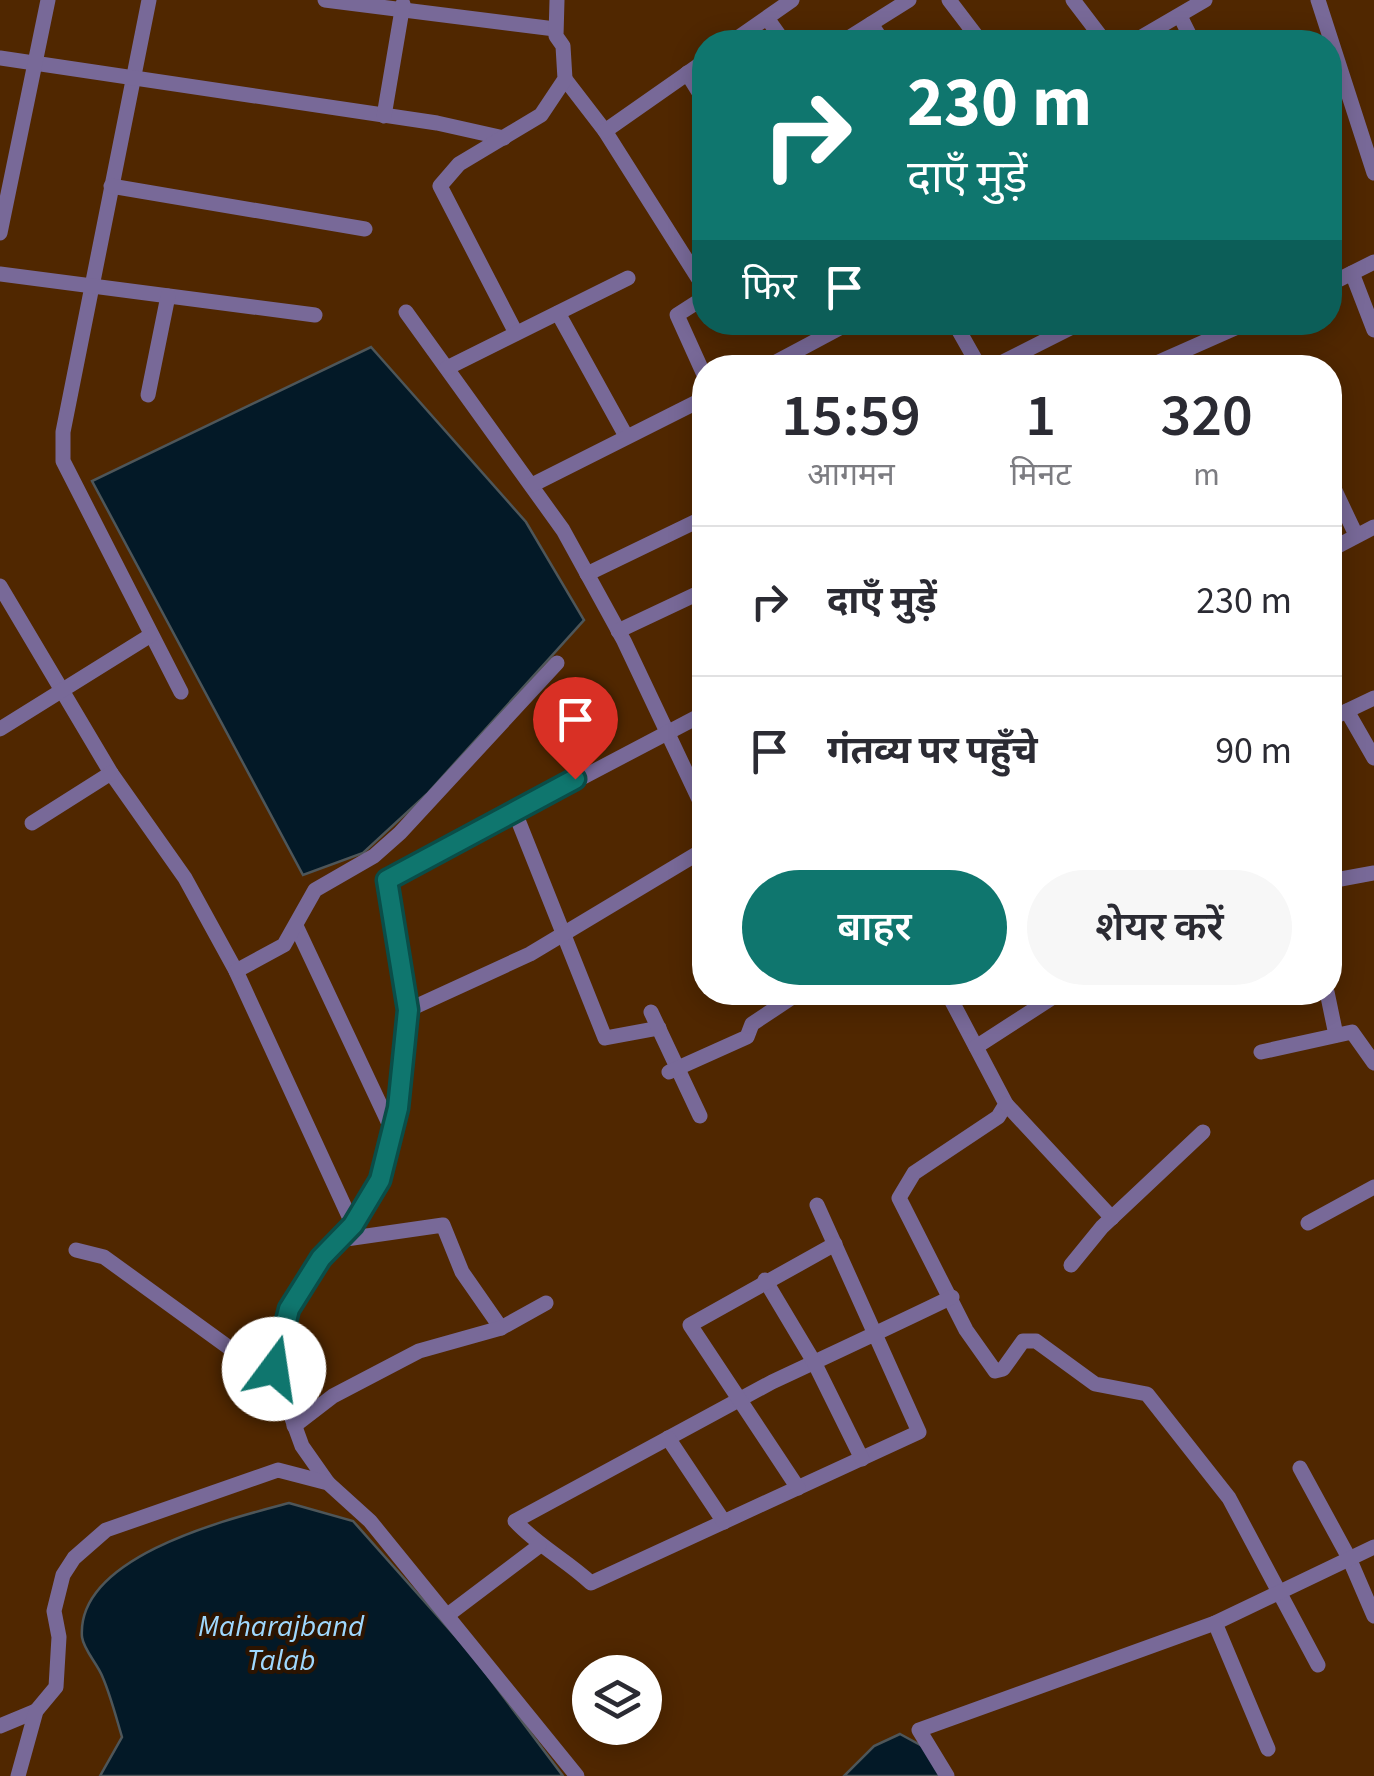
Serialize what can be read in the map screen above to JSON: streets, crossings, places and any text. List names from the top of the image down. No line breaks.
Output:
{"water":["Maharajband Talab"],"page":{"turn":["230 m","दाएँ मुड़ें"],"then":"फिर","eta":["15:59","आगमन","1","मिनट","320","m"],"list":[{"name":"दाएँ मुड़ें","value":"230 m"},{"name":"गंतव्य पर पहुँचे","value":"90 m"}],"buttons":["बाहर","शेयर करें"]}}
